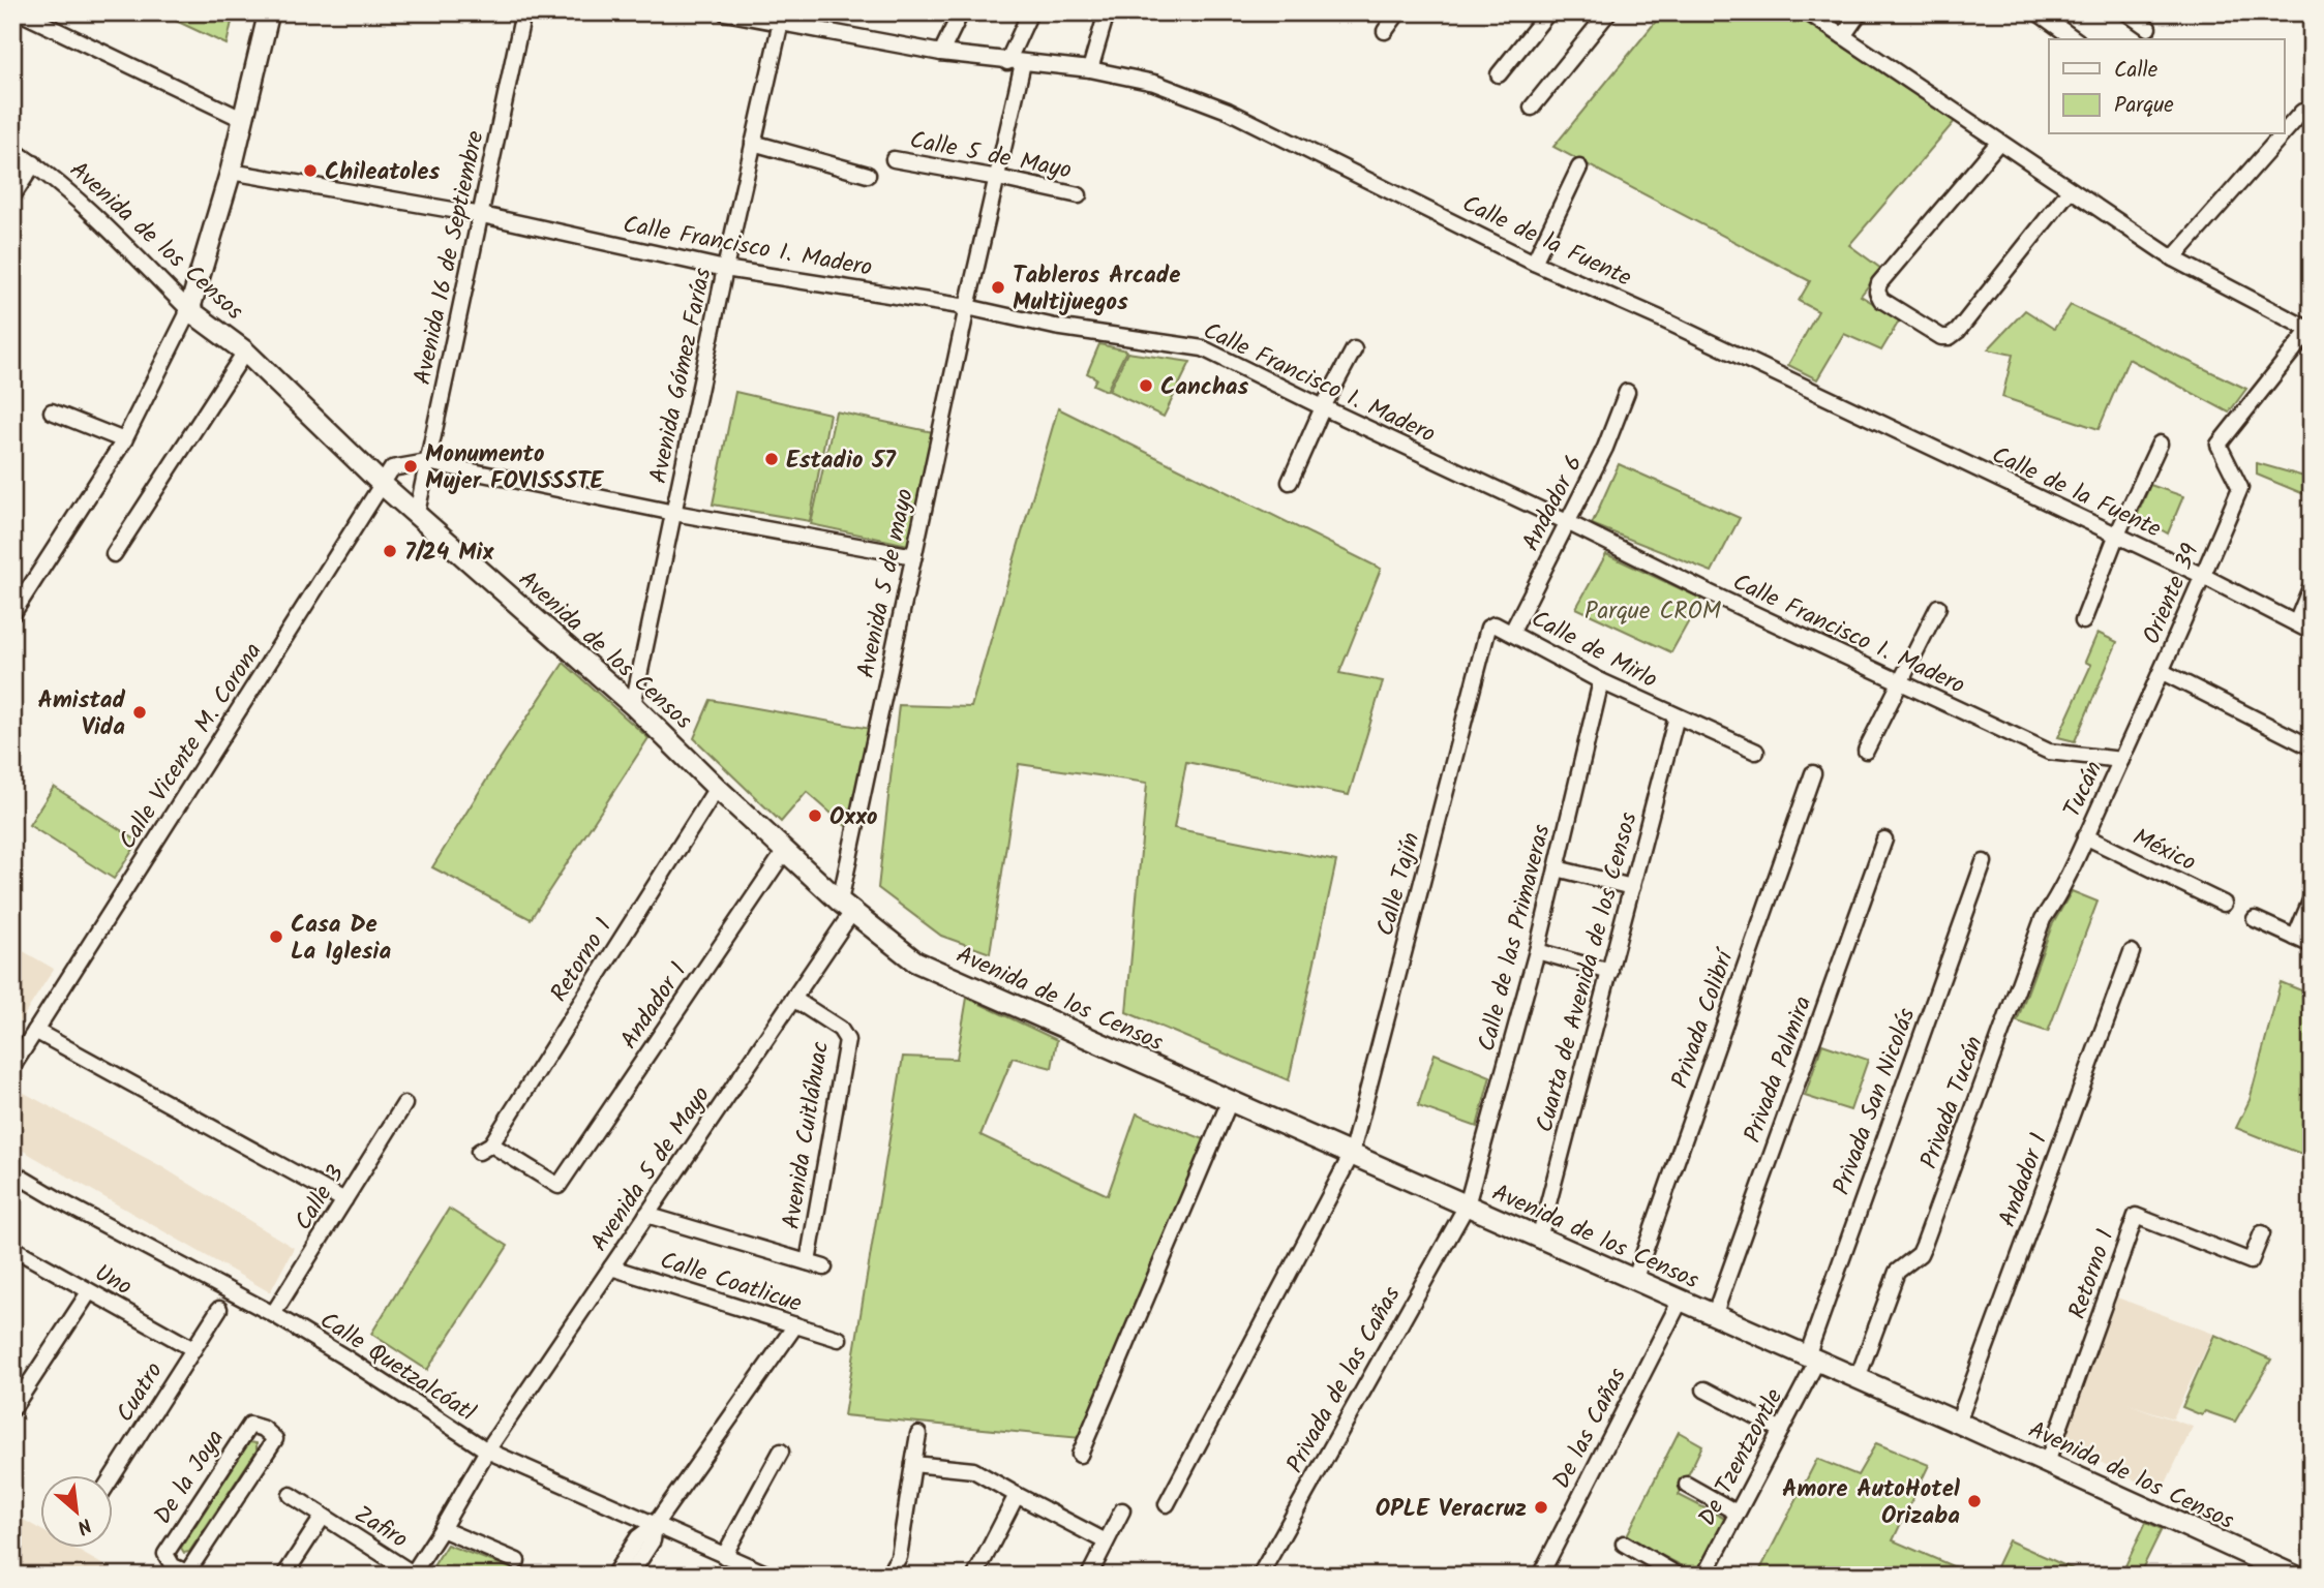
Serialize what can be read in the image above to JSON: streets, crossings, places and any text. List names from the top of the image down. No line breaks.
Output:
{"streets":{"street":["Calle 5 de Mayo","Avenida de los Censos","Calle de la Fuente","Calle Francisco I. Madero","Avenida 16 de Septiembre","Avenida Gómez Farías","Andador 6","Avenida 5 de mayo","Oriente 39","Calle de Mirlo","Calle Vicente M. Corona","Tucán","México","Calle Tajín","Calle de las Primaveras","Retorno 1","Cuarta de Avenida de los Censos","Andador 1","Privada Colibrí","Privada Palmira","Privada San Nicolás","Privada Tucán","Avenida Cuitláhuac","Avenida 5 de Mayo","Calle 3","Uno","Calle Coatlicue","Calle Quetzalcóatl","Privada de las Cañas","Cuatro","De las Cañas","De Tzentzontle","De la Joya","Zafiro"]},"crossings":[["Calle 5 de Mayo","Avenida 5 de mayo"],["Avenida de los Censos","Avenida 16 de Septiembre"],["Avenida de los Censos","Avenida Gómez Farías"],["Avenida de los Censos","Avenida 5 de mayo"],["Avenida de los Censos","Calle Vicente M. Corona"],["Avenida de los Censos","Calle Tajín"],["Avenida de los Censos","Calle de las Primaveras"],["Avenida de los Censos","Retorno 1"],["Avenida de los Censos","Cuarta de Avenida de los Censos"],["Avenida de los Censos","Andador 1"],["Avenida de los Censos","Privada Colibrí"],["Avenida de los Censos","Privada Palmira"],["Avenida de los Censos","Privada San Nicolás"],["Avenida de los Censos","Privada Tucán"],["Avenida de los Censos","Avenida 5 de Mayo"],["Avenida de los Censos","Privada de las Cañas"],["Avenida de los Censos","De las Cañas"],["Avenida de los Censos","De Tzentzontle"],["Calle de la Fuente","Avenida Gómez Farías"],["Calle de la Fuente","Avenida 5 de mayo"],["Calle de la Fuente","Oriente 39"],["Calle Francisco I. Madero","Avenida 16 de Septiembre"],["Calle Francisco I. Madero","Avenida Gómez Farías"],["Calle Francisco I. Madero","Andador 6"],["Calle Francisco I. Madero","Avenida 5 de mayo"],["Calle Francisco I. Madero","Oriente 39"],["Calle Francisco I. Madero","Tucán"],["Andador 6","Calle de Mirlo"],["Avenida 5 de mayo","Avenida 5 de Mayo"],["Oriente 39","Tucán"],["Calle de Mirlo","Calle Tajín"],["Calle de Mirlo","Calle de las Primaveras"],["Calle de Mirlo","Cuarta de Avenida de los Censos"],["Tucán","México"],["Tucán","Privada Tucán"],["México","Privada Tucán"],["Calle de las Primaveras","Privada de las Cañas"],["Retorno 1","Andador 1"],["Privada San Nicolás","De Tzentzontle"],["Avenida Cuitláhuac","Avenida 5 de Mayo"],["Avenida 5 de Mayo","Calle Coatlicue"],["Avenida 5 de Mayo","Calle Quetzalcóatl"],["Calle 3","Calle Quetzalcóatl"],["Uno","Cuatro"]],"parks":["Parque CROM"],"places":["Chileatoles","Tableros Arcade Multijuegos","Canchas","Estadio 57","Monumento Mujer FOVISSSTE","7/24 Mix","Amistad Vida","Oxxo","Casa De La Iglesia","Amore AutoHotel Orizaba","OPLE Veracruz"],"legend":["Calle","Parque"],"north":"bottom right"}
